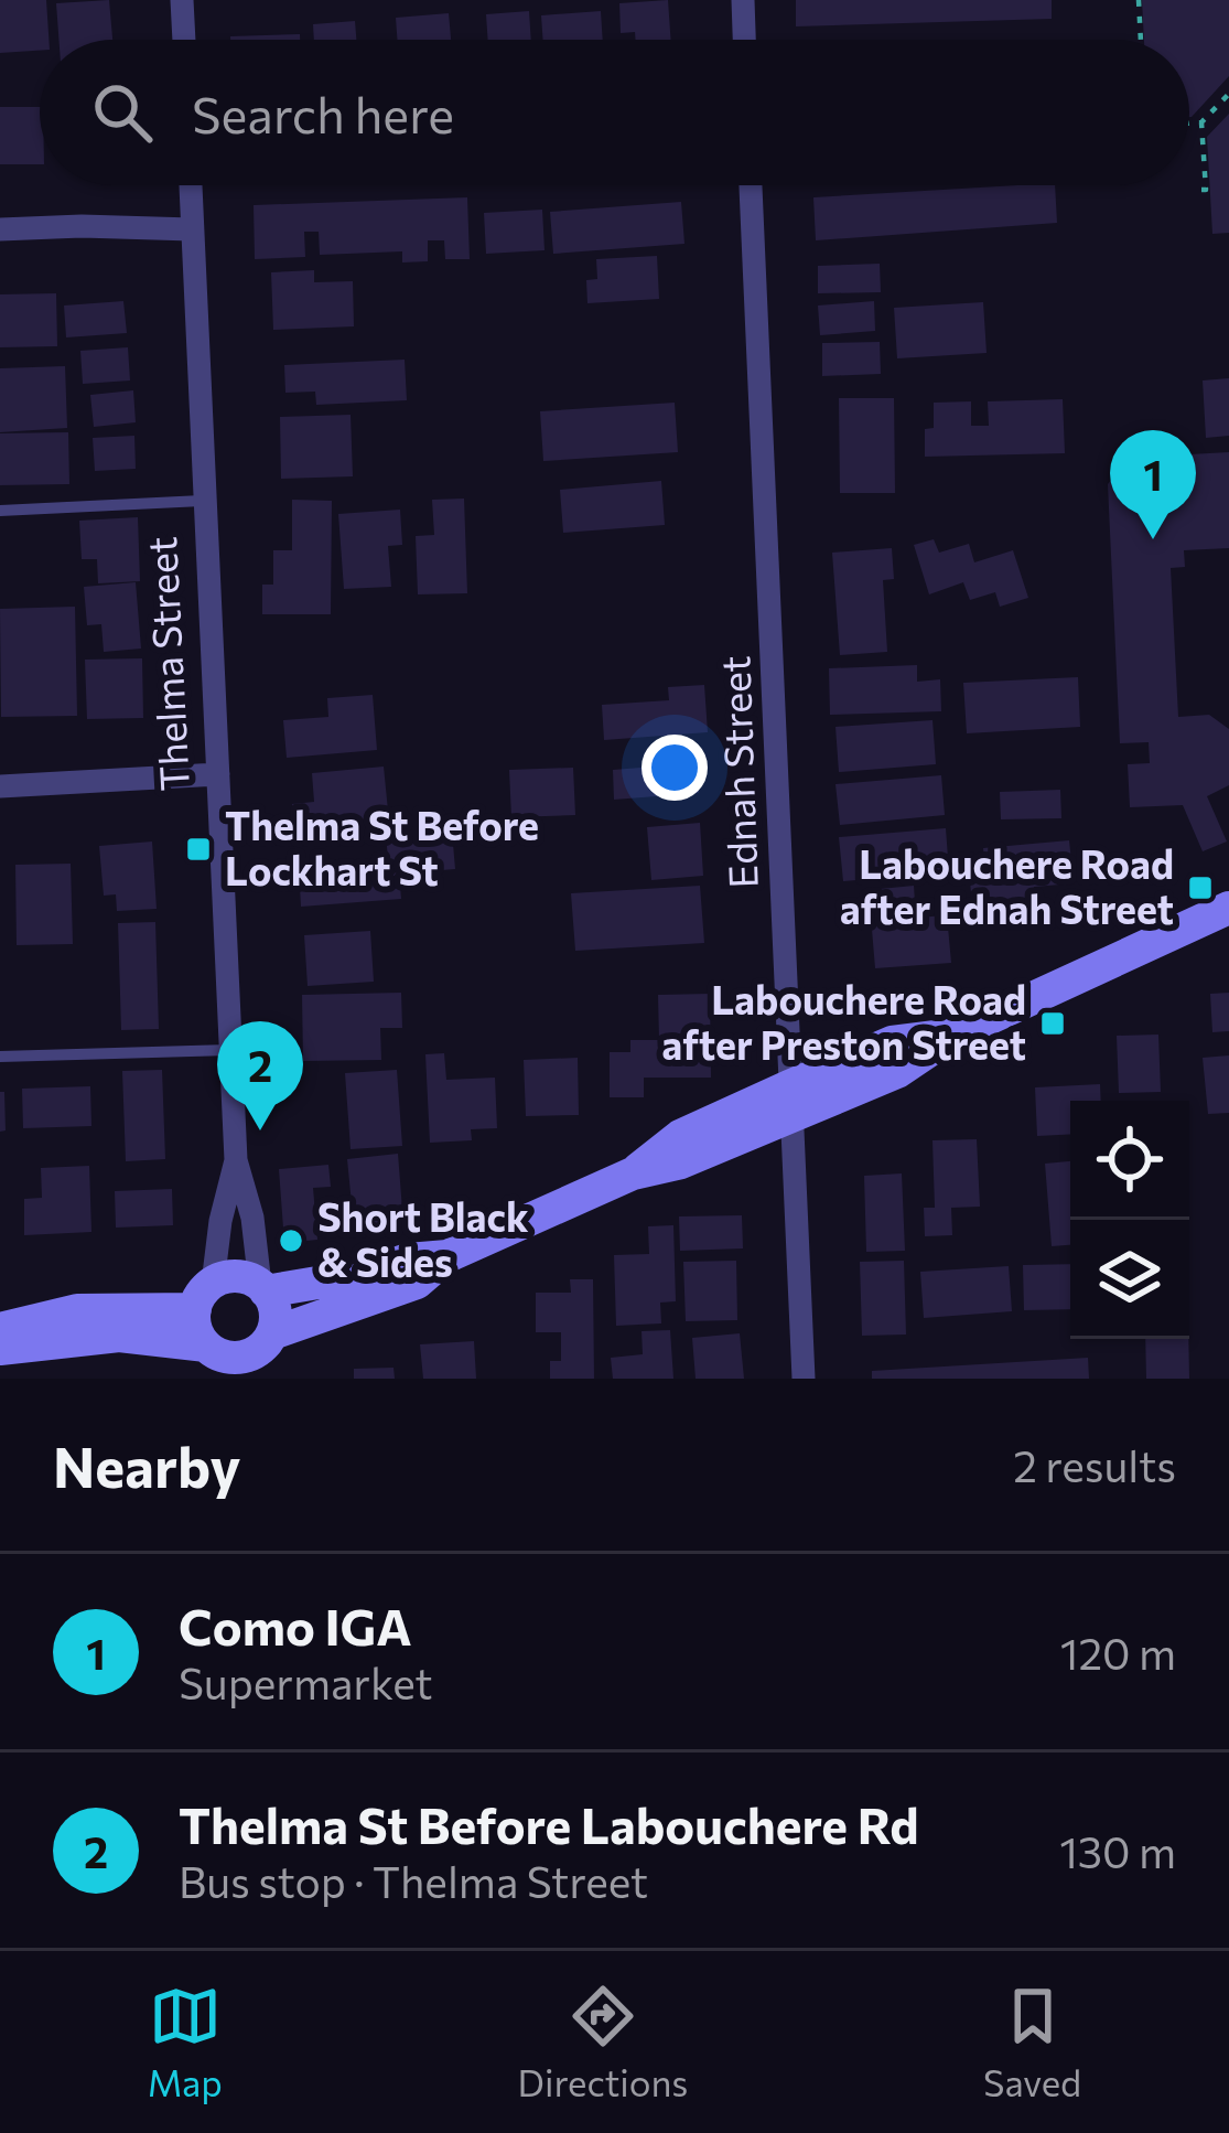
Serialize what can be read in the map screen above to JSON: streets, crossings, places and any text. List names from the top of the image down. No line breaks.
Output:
{"streets":{"street":["Thelma Street","Ednah Street"]},"places":{"transit":["Thelma St Before Lockhart St","Labouchere Road after Ednah Street","Labouchere Road after Preston Street"],"other":["Short Black & Sides"]},"page":{"search":"Search here","pins":["1","2"],"heading":["Nearby","2 results"],"list":[{"mark":"1","name":"Como IGA","note":"Supermarket","value":"120 m"},{"mark":"2","name":"Thelma St Before Labouchere Rd","note":"Bus stop · Thelma Street","value":"130 m"}],"nav":["Map","Directions","Saved"]}}
